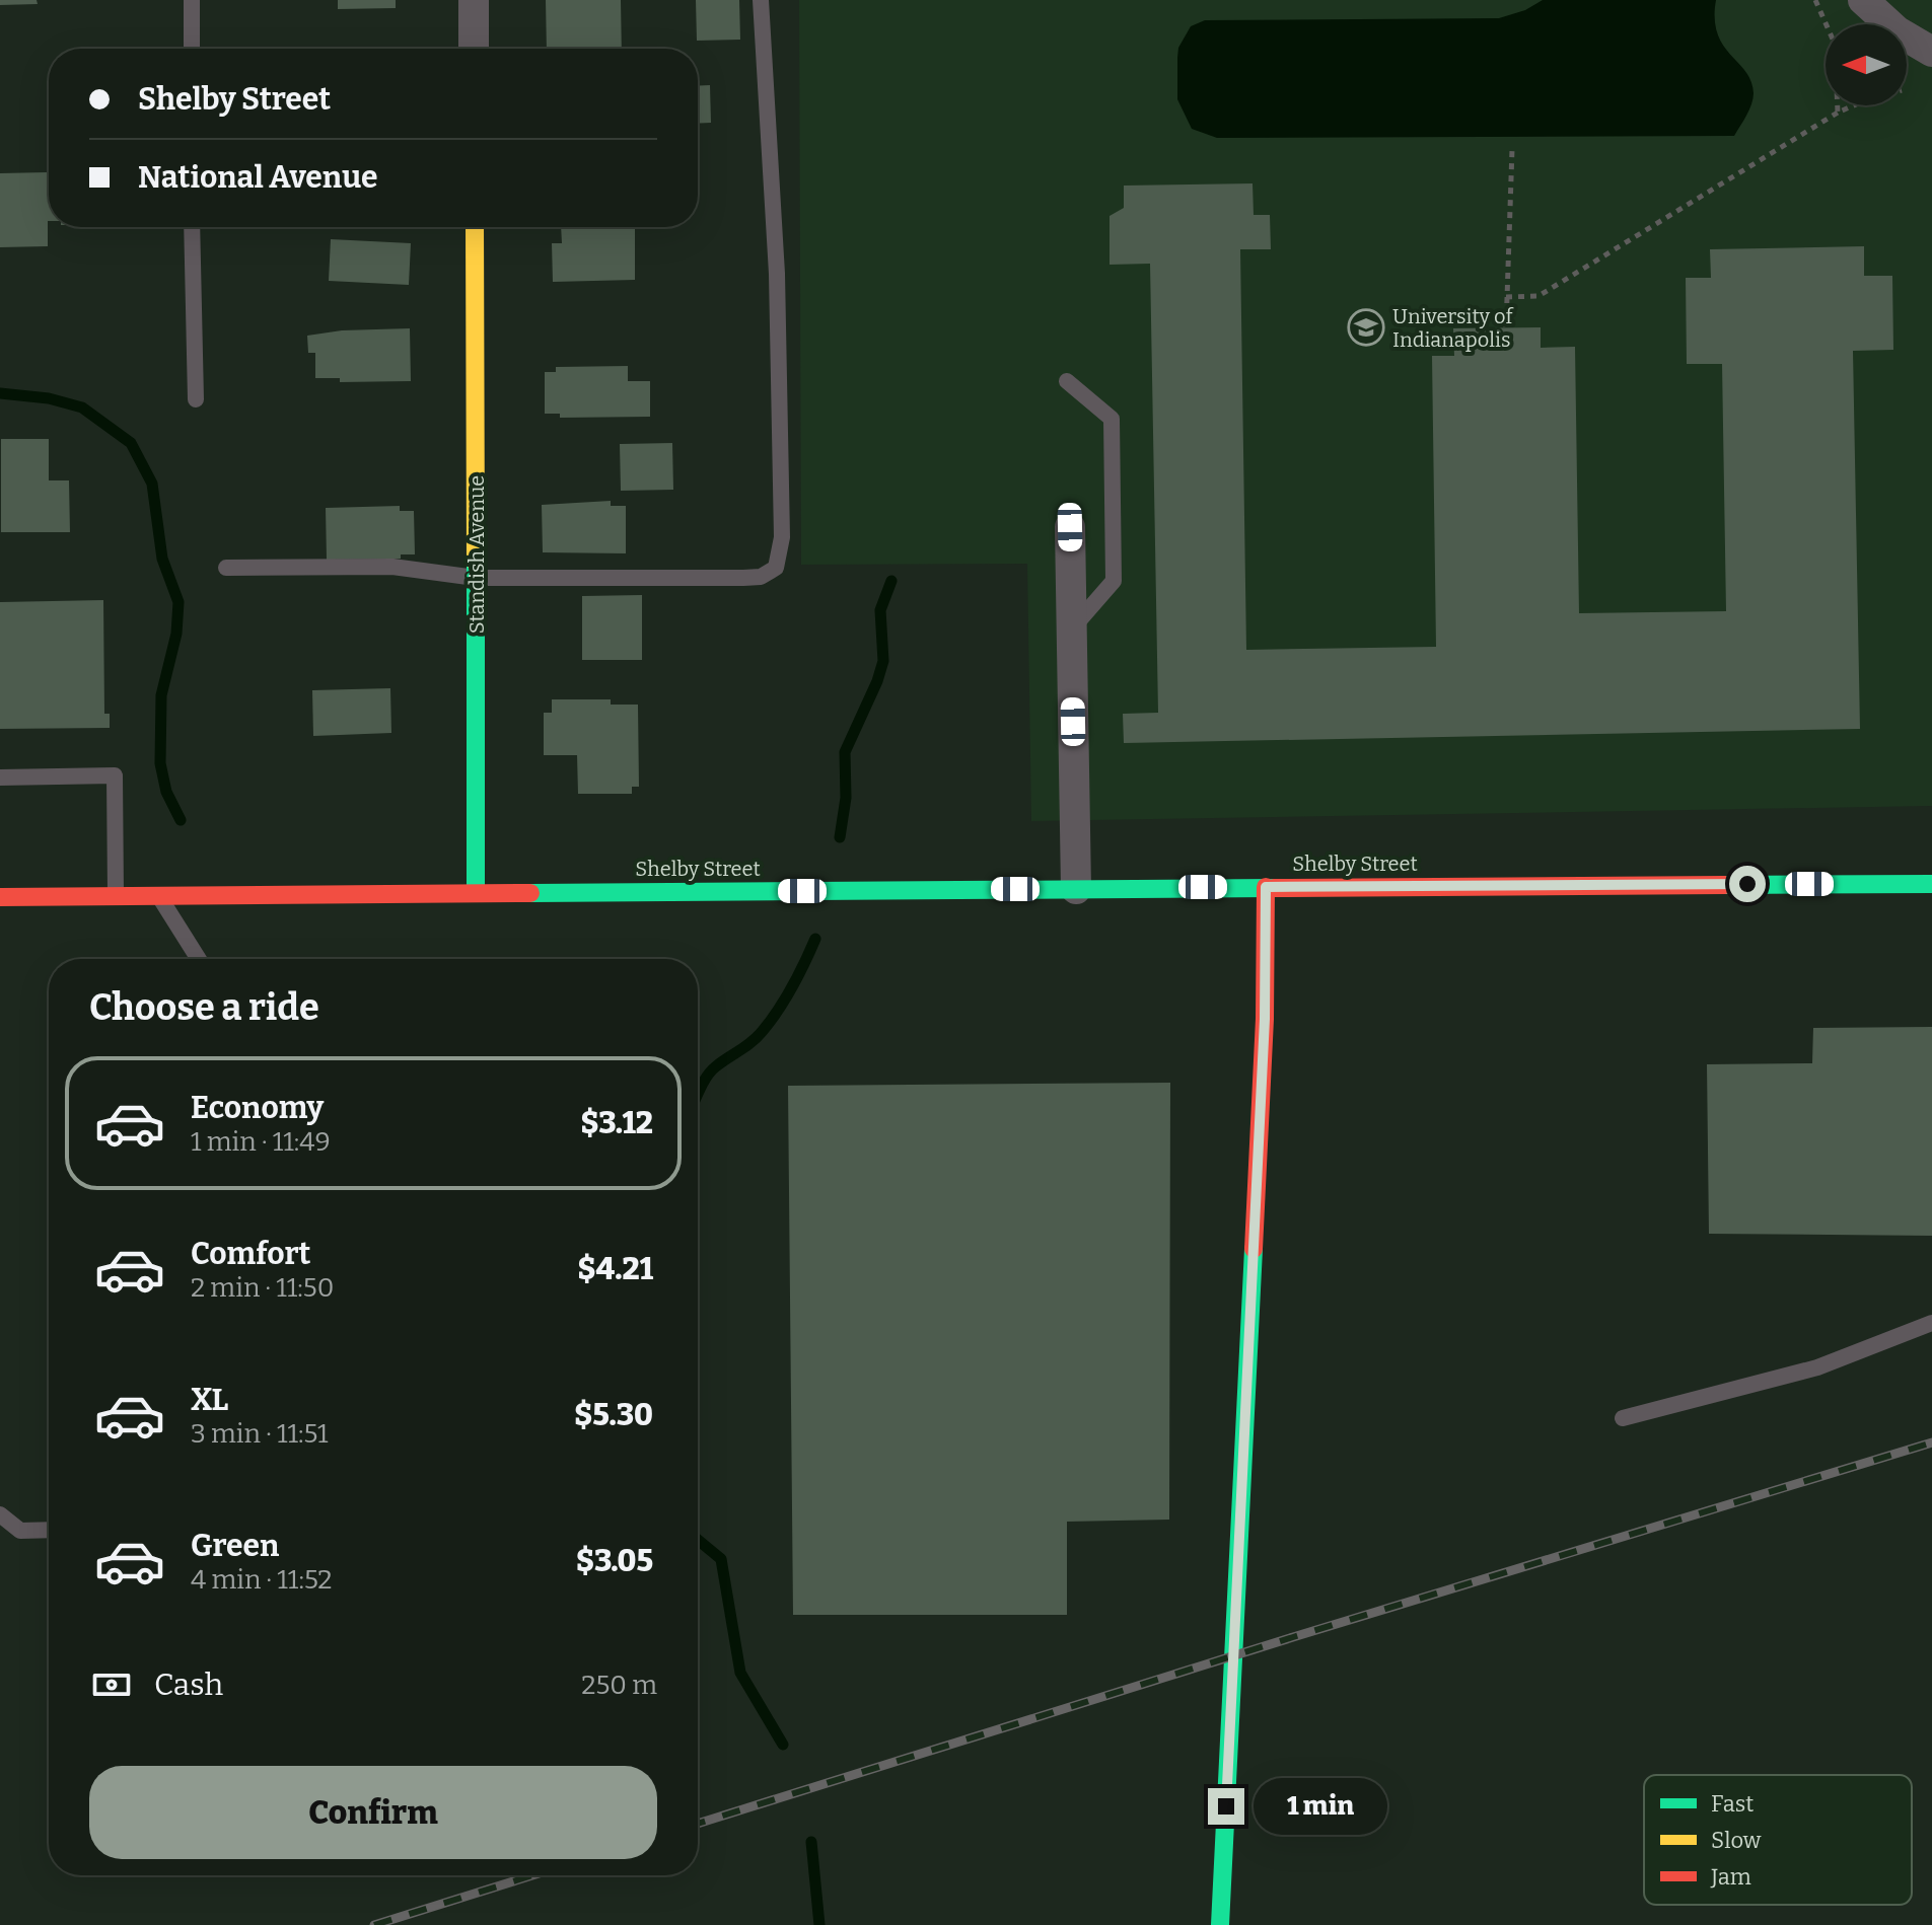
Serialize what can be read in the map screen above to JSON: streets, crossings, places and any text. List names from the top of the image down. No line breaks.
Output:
{"streets":{"main road":["Standish Avenue","Shelby Street"]},"crossings":[["Standish Avenue","Shelby Street"]],"places":{"school or university":["University of Indianapolis"]},"legend":["Fast","Slow","Jam"],"north":"left","page":{"banner":["Shelby Street","National Avenue"],"heading":"Choose a ride","list":[{"name":"Economy","note":"1 min · 11:49","value":"$3.12"},{"name":"Comfort","note":"2 min · 11:50","value":"$4.21"},{"name":"XL","note":"3 min · 11:51","value":"$5.30"},{"name":"Green","note":"4 min · 11:52","value":"$3.05"}],"pay":["Cash","250 m"],"buttons":"Confirm","bubble":"1 min"}}
